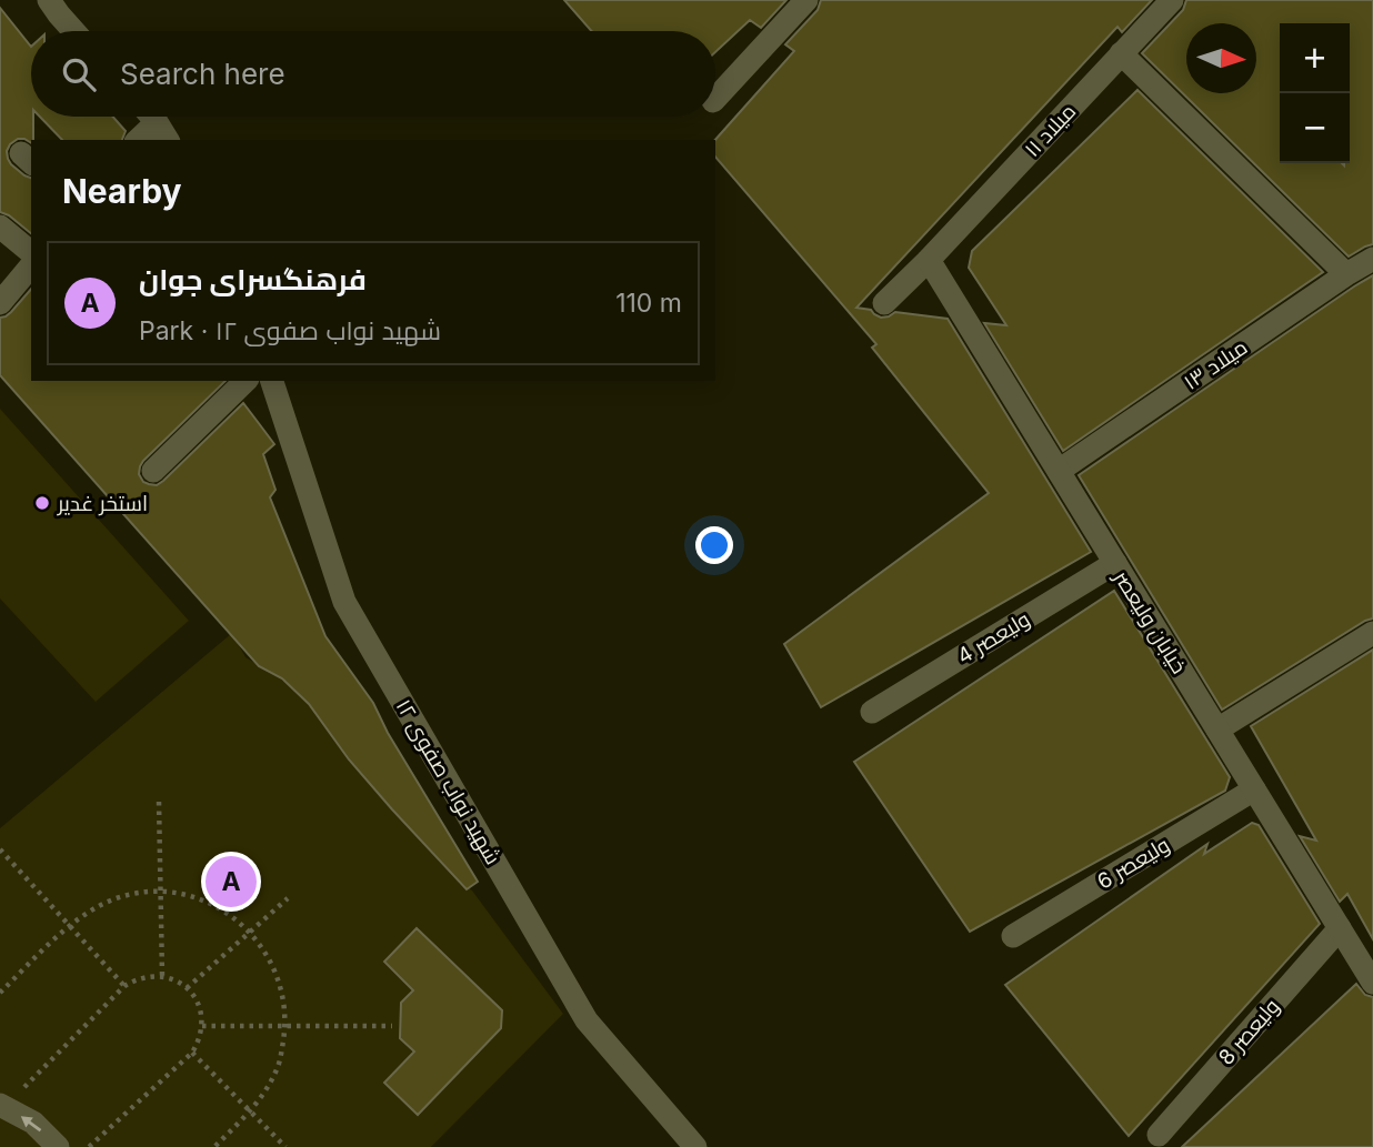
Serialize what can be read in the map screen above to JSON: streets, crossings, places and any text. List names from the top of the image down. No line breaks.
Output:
{"streets":{"street":["میلاد ۱۱","میلاد ۱۳","خیابان ولیعصر","ولیعصر 4","شهید نواب صفوی ۱۲","ولیعصر 6","ولیعصر 8"]},"crossings":[["میلاد ۱۱","خیابان ولیعصر"],["میلاد ۱۳","خیابان ولیعصر"],["خیابان ولیعصر","ولیعصر 4"],["خیابان ولیعصر","ولیعصر 6"],["خیابان ولیعصر","ولیعصر 8"]],"places":["استخر غدیر"],"north":"right","page":{"map_buttons":["+","−"],"search":"Search here","heading":"Nearby","list":[{"mark":"A","name":"فرهنگسرای جوان","note":"Park · شهید نواب صفوی ۱۲","value":"110 m"}],"pins":"A"}}
